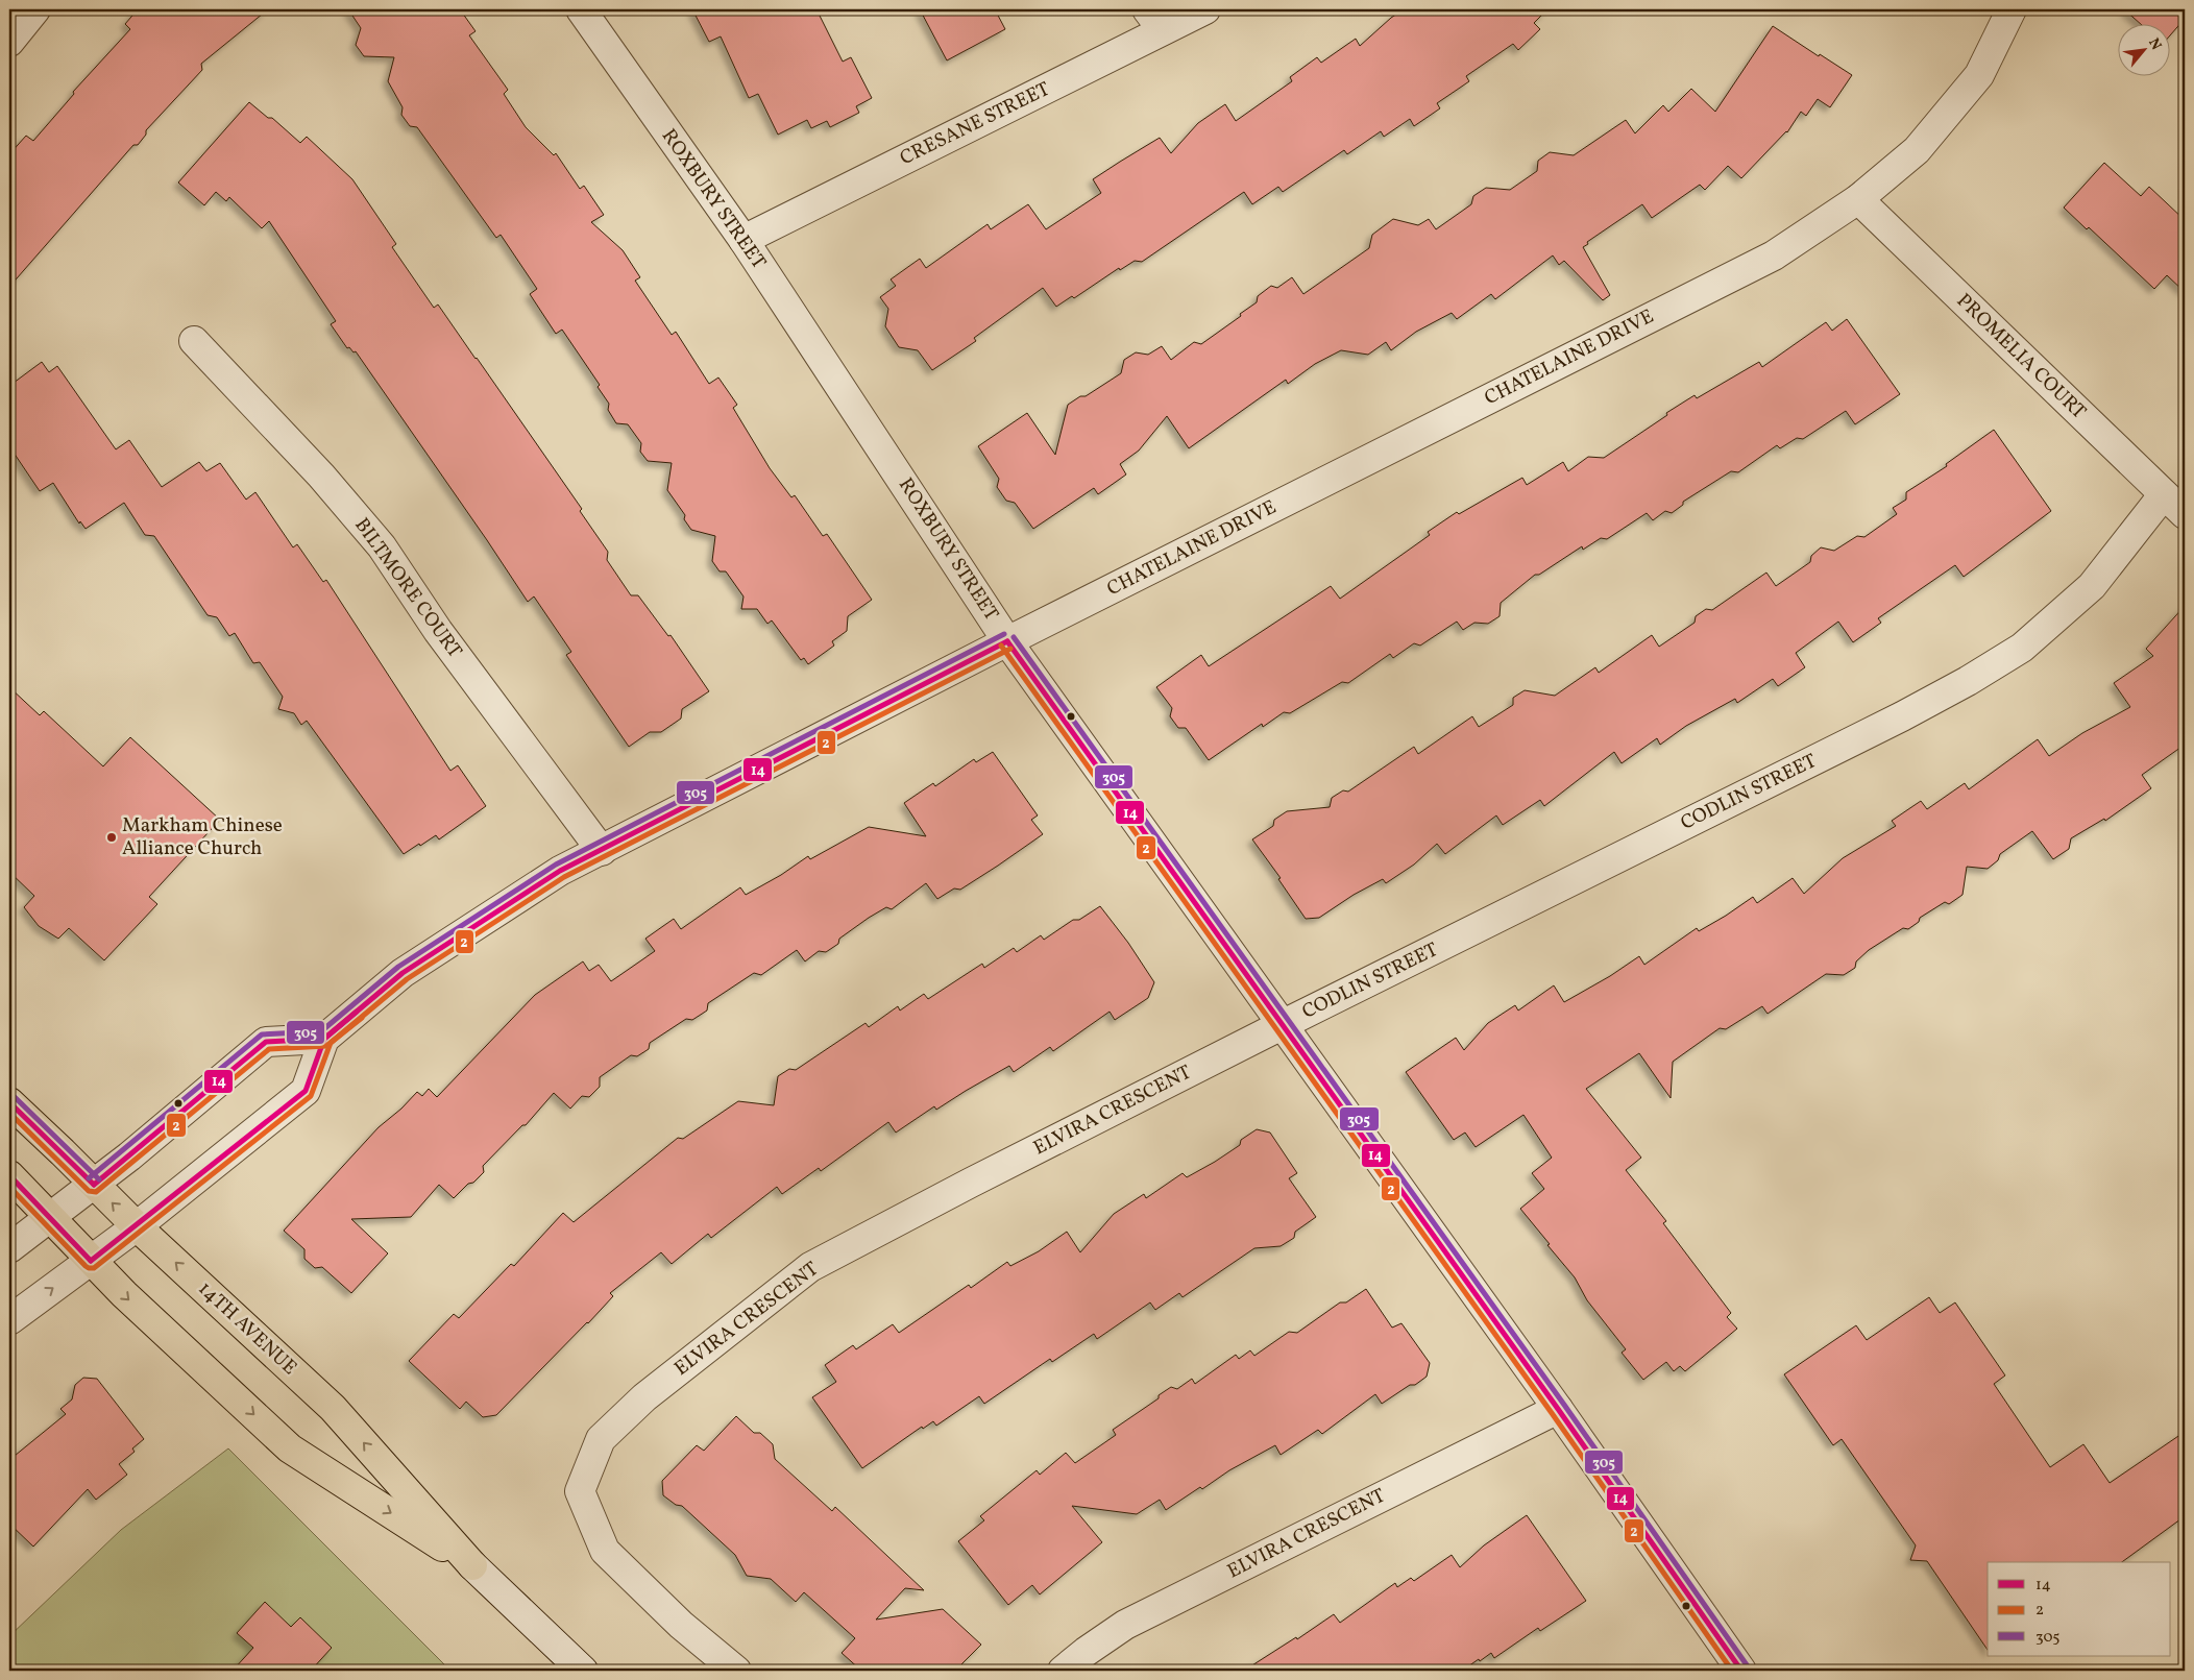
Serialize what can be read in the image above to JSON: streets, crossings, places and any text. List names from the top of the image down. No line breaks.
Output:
{"streets":{"main road":["14TH AVENUE"],"street":["CRESANE STREET","ROXBURY STREET","PROMELIA COURT","CHATELAINE DRIVE","BILTMORE COURT","CODLIN STREET","ELVIRA CRESCENT"]},"crossings":[["CRESANE STREET","ROXBURY STREET"],["ROXBURY STREET","CHATELAINE DRIVE"],["ROXBURY STREET","CODLIN STREET"],["ROXBURY STREET","ELVIRA CRESCENT"],["PROMELIA COURT","CHATELAINE DRIVE"],["PROMELIA COURT","CODLIN STREET"],["CHATELAINE DRIVE","BILTMORE COURT"],["CHATELAINE DRIVE","14TH AVENUE"],["CODLIN STREET","ELVIRA CRESCENT"]],"places":["Markham Chinese Alliance Church"],"lines":["transit line 305","transit line 14","transit line 2"],"legend":["14","2","305"],"north":"top right"}
